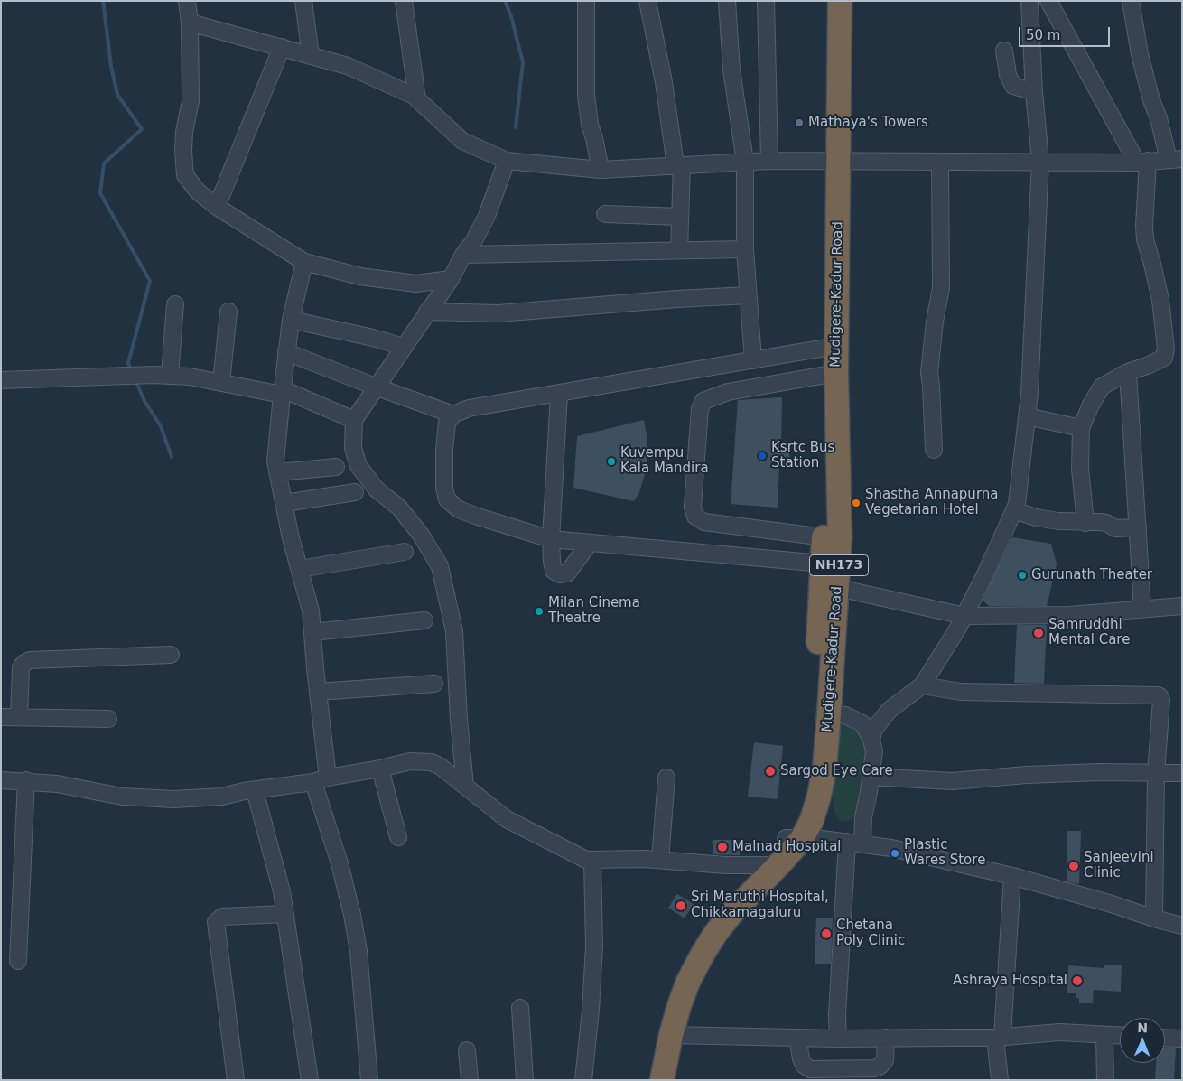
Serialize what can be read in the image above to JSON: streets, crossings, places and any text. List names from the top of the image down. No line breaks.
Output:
{"streets":{"highway":["Mudigere-Kadur Road","NH173"]},"places":["Mathaya's Towers","Ksrtc Bus Station","Kuvempu Kala Mandira","Shastha Annapurna Vegetarian Hotel","Gurunath Theater","Milan Cinema Theatre","Samruddhi Mental Care","Sargod Eye Care","Malnad Hospital","Plastic Wares Store","Sanjeevini Clinic","Sri Maruthi Hospital, Chikkamagaluru","Chetana Poly Clinic","Ashraya Hospital"],"scale_bar":"50 m","north":"top"}
